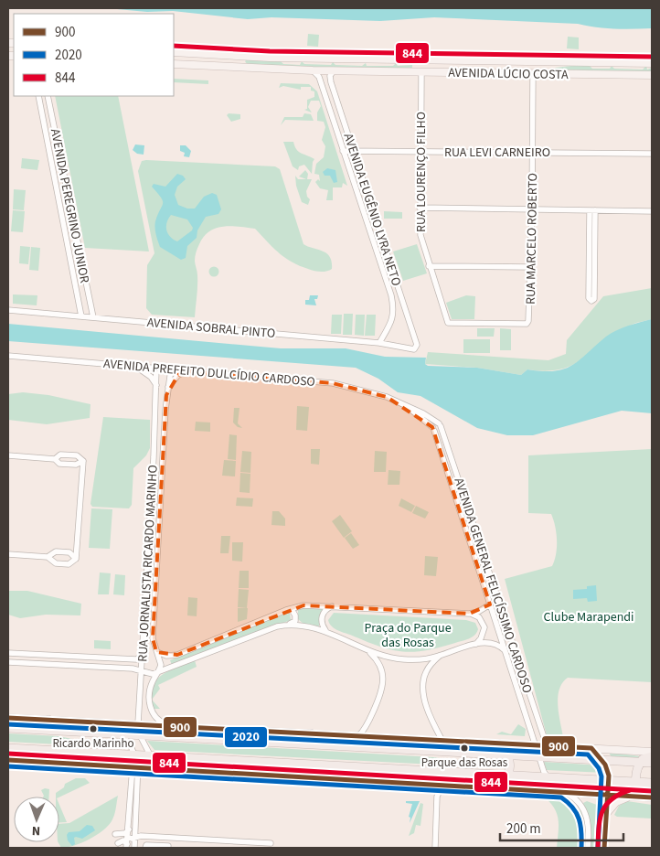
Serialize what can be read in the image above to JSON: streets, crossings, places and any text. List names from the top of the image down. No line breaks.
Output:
{"streets":{"main road":["AVENIDA LÚCIO COSTA"],"street":["RUA LEVI CARNEIRO","RUA LOURENÇO FILHO","AVENIDA PEREGRINO JUNIOR","AVENIDA EUGÊNIO LYRA NETO","RUA MARCELO ROBERTO","AVENIDA SOBRAL PINTO","AVENIDA PREFEITO DULCÍDIO CARDOSO","RUA JORNALISTA RICARDO MARINHO","AVENIDA GENERAL FELICÍSSIMO CARDOSO"]},"crossings":[["AVENIDA LÚCIO COSTA","RUA LOURENÇO FILHO"],["AVENIDA LÚCIO COSTA","AVENIDA EUGÊNIO LYRA NETO"],["AVENIDA LÚCIO COSTA","RUA MARCELO ROBERTO"],["RUA LEVI CARNEIRO","RUA LOURENÇO FILHO"],["RUA LEVI CARNEIRO","AVENIDA EUGÊNIO LYRA NETO"],["RUA LEVI CARNEIRO","RUA MARCELO ROBERTO"],["RUA LOURENÇO FILHO","RUA MARCELO ROBERTO"],["AVENIDA PEREGRINO JUNIOR","AVENIDA SOBRAL PINTO"],["AVENIDA EUGÊNIO LYRA NETO","AVENIDA SOBRAL PINTO"],["AVENIDA PREFEITO DULCÍDIO CARDOSO","RUA JORNALISTA RICARDO MARINHO"]],"parks":["Clube Marapendi","Praça do Parque das Rosas"],"places":["Ricardo Marinho","Parque das Rosas"],"lines":["transit line 844","transit line 900","transit line 2020"],"legend":["900","2020","844"],"scale_bar":"200 m","north":"bottom"}
